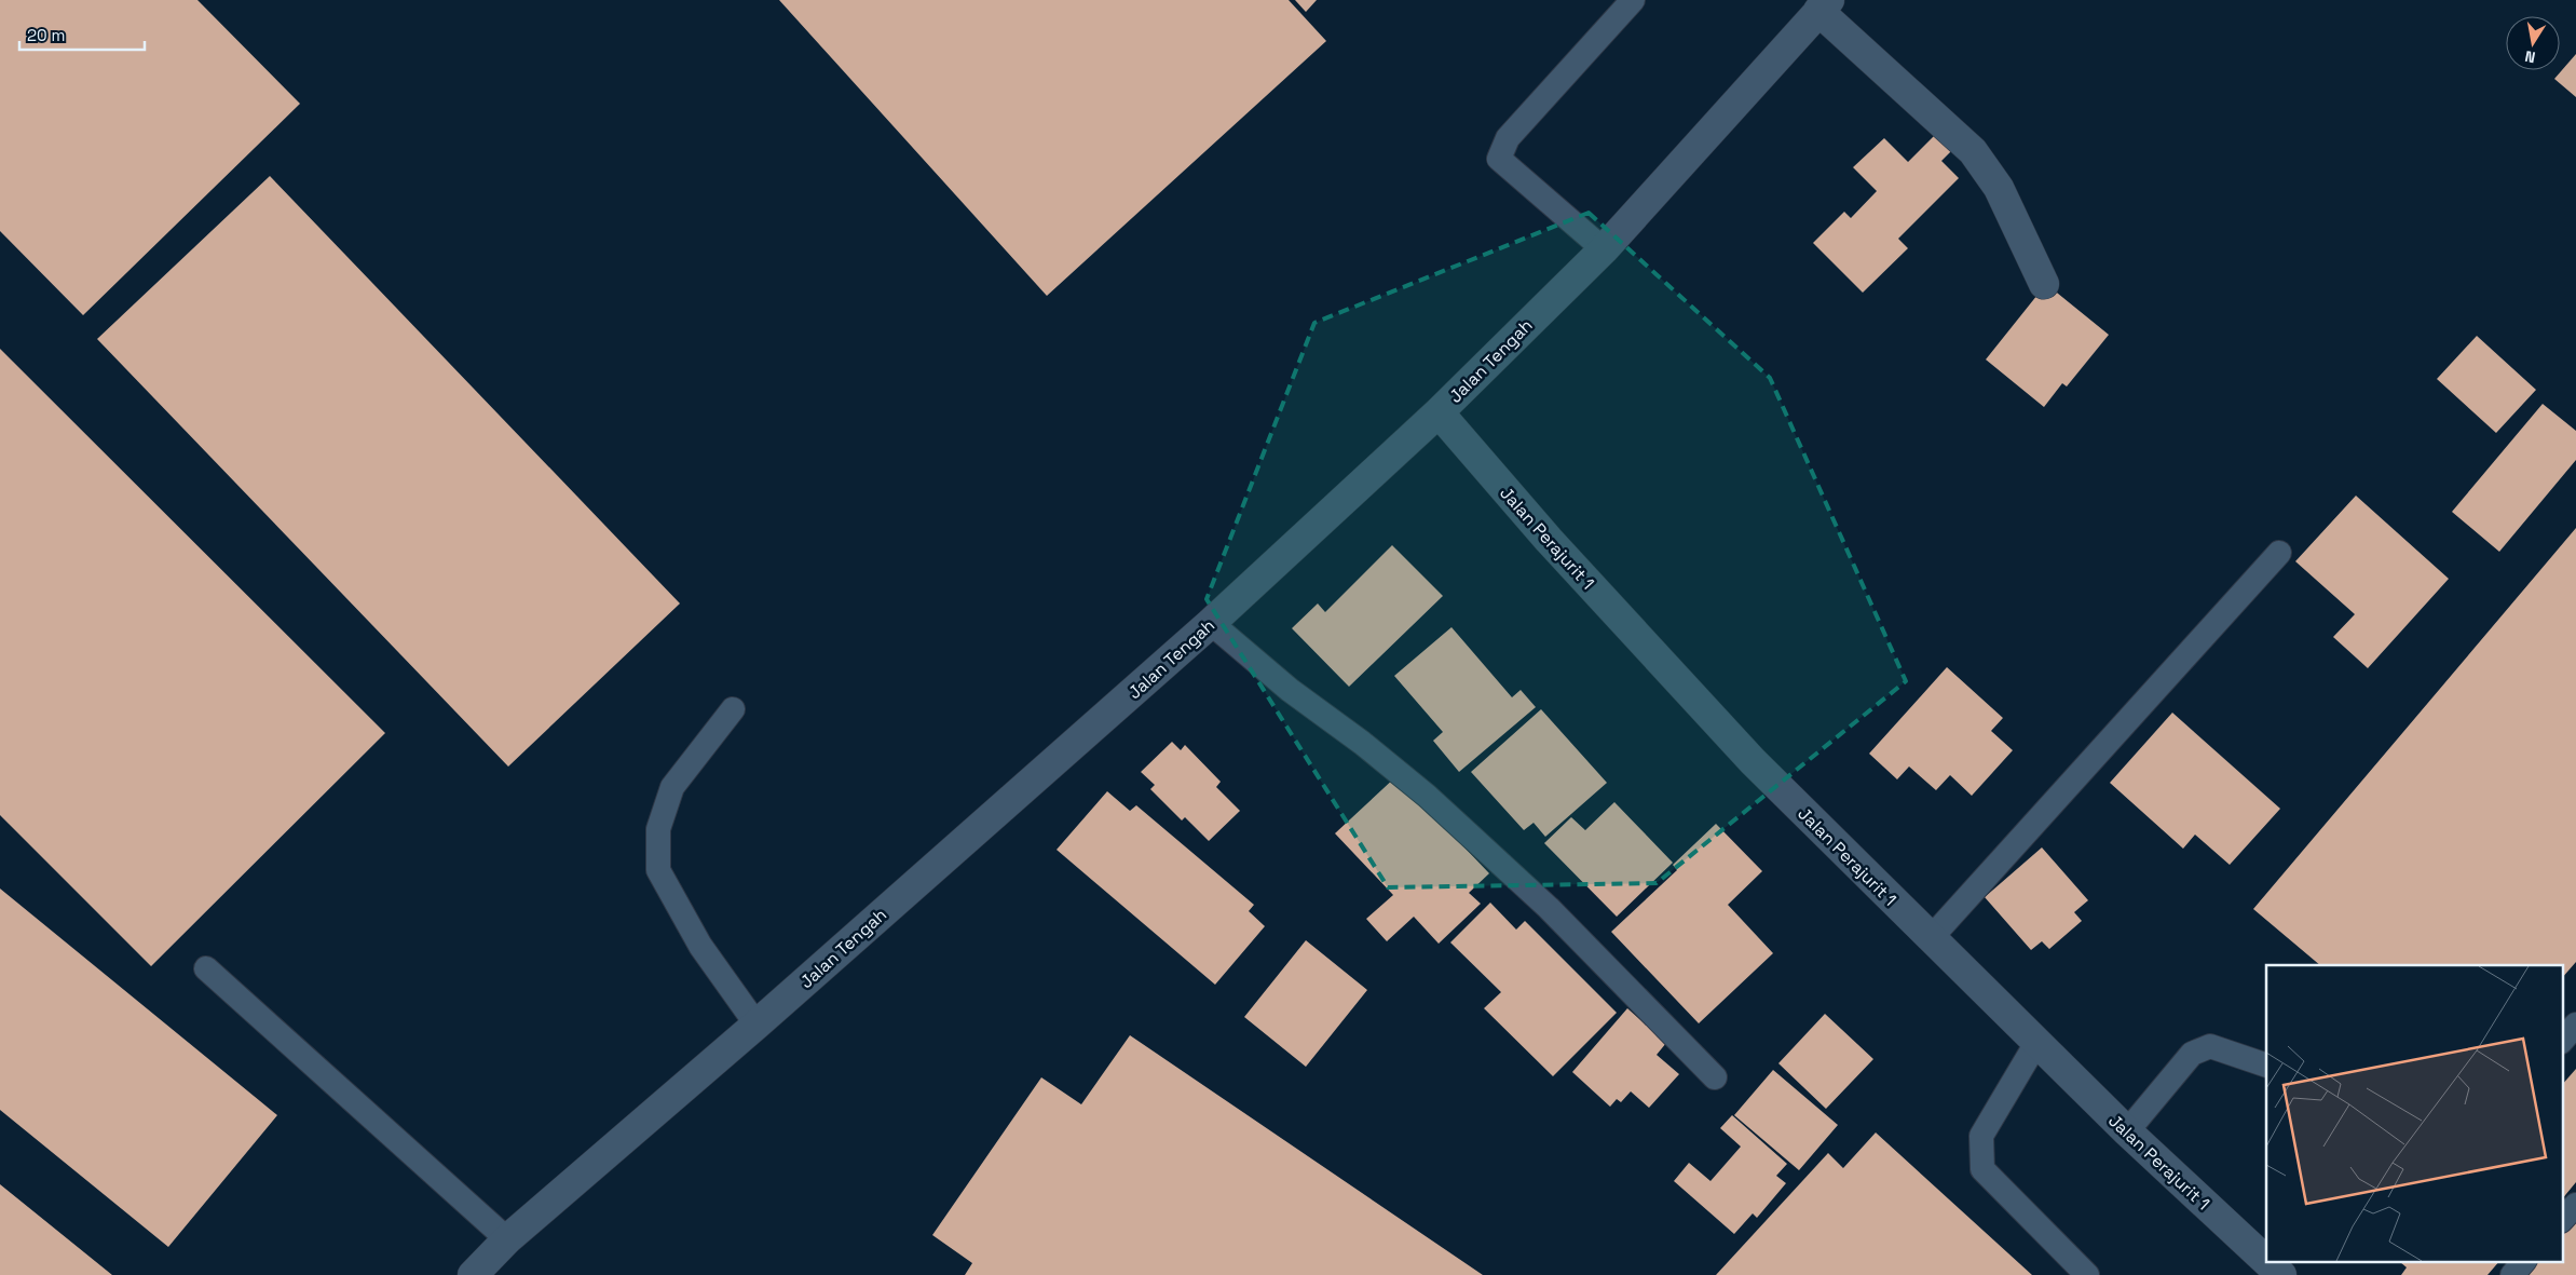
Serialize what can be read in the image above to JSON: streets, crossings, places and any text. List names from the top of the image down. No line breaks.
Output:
{"streets":{"street":["Jalan Tengah","Jalan Perajurit 1"]},"crossings":[["Jalan Tengah","Jalan Perajurit 1"]],"scale_bar":"20 m","north":"bottom"}
